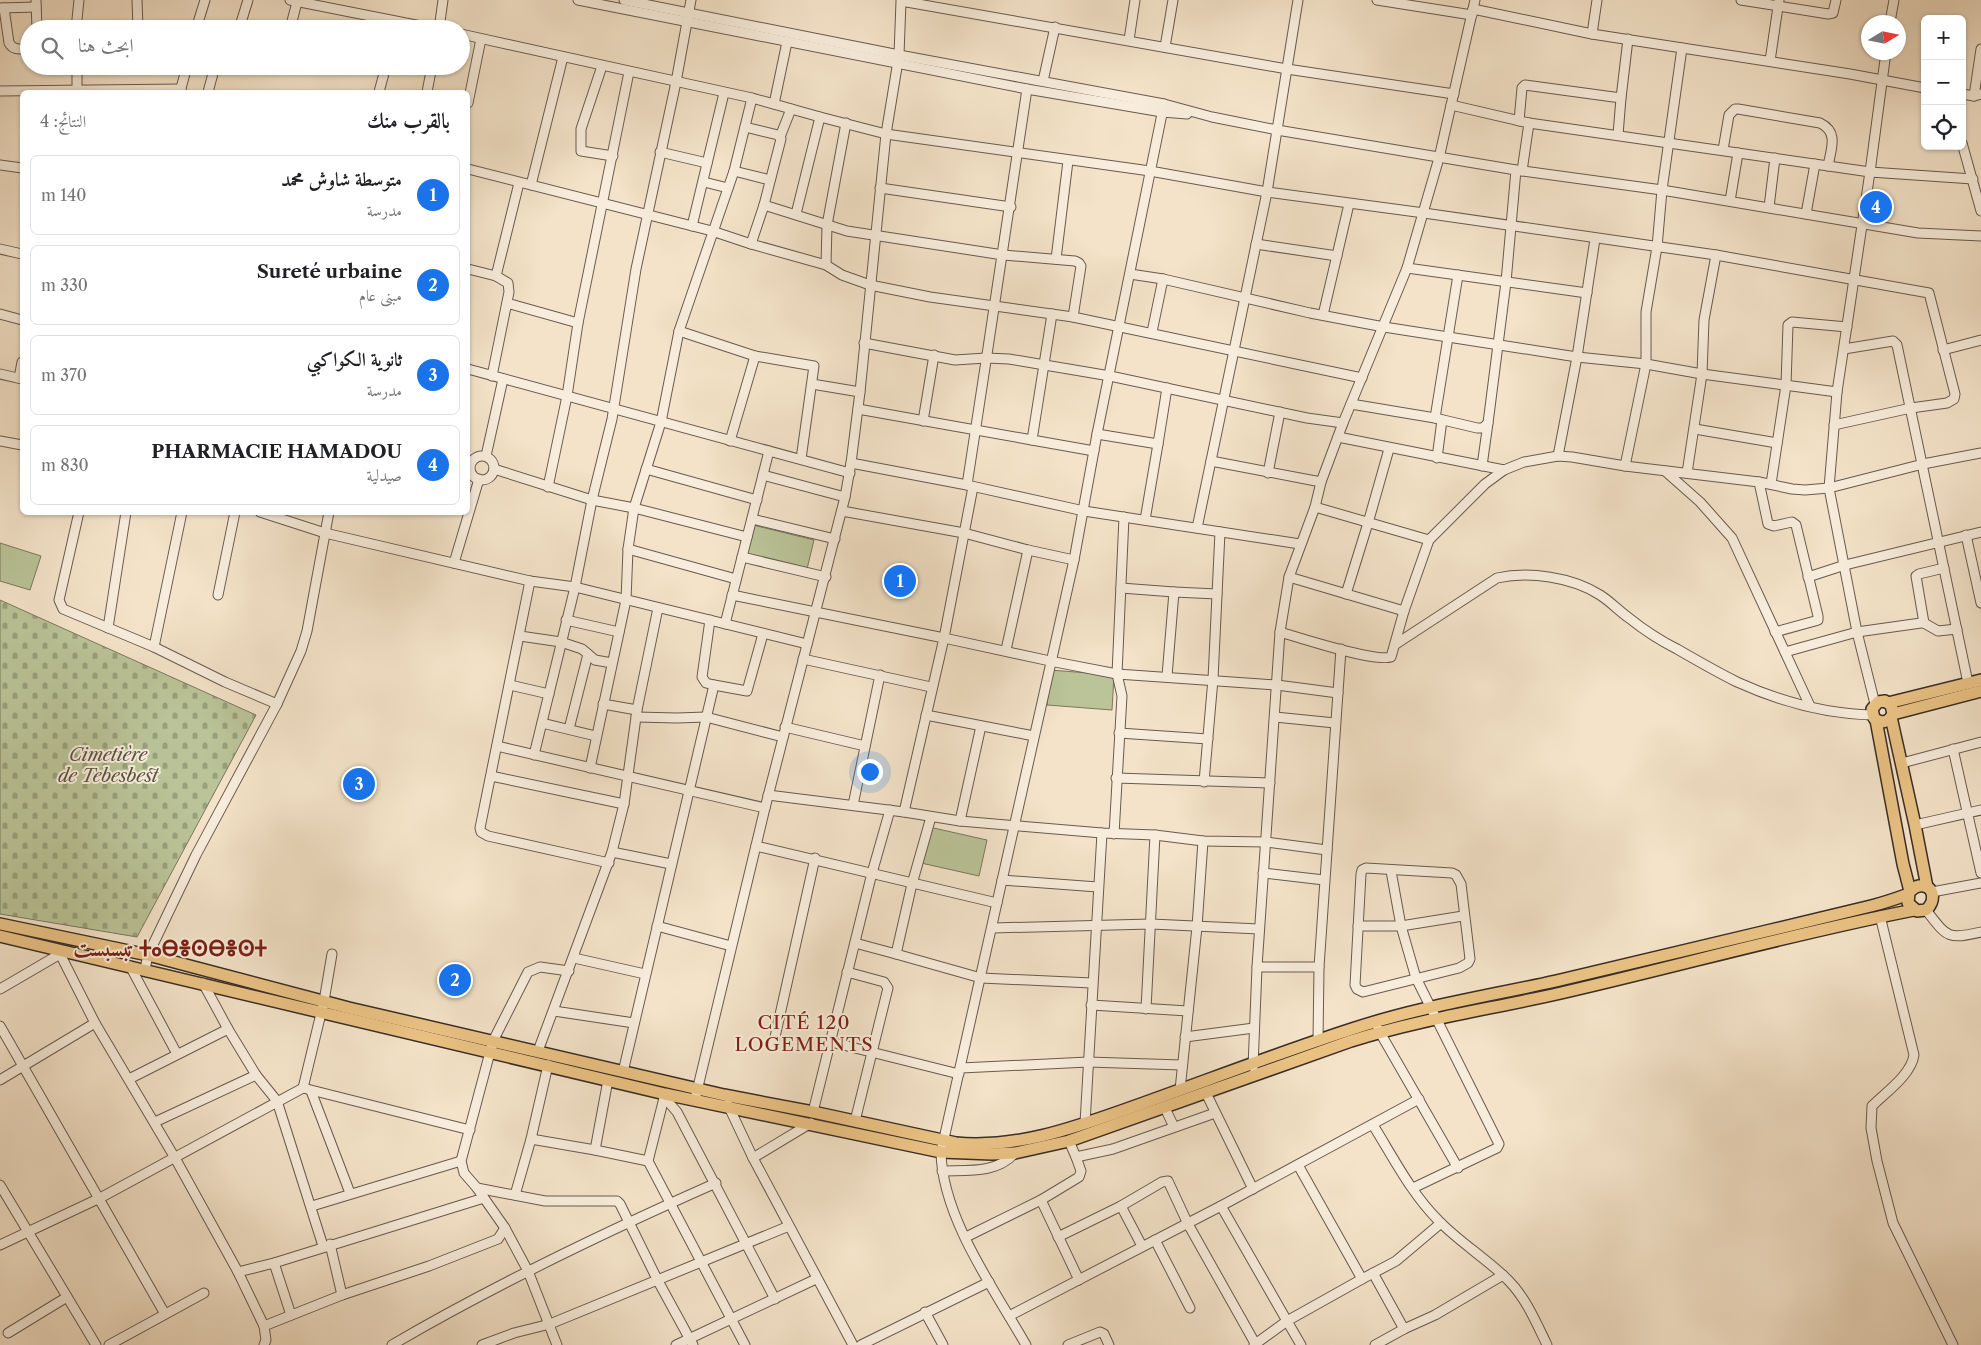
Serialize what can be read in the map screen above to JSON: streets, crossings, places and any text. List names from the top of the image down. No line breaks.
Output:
{"districts":["تبسبست ⵜⴰⴱⴻⵙⴱⴻⵙⵜ","CITÉ 120 LOGEMENTS"],"parks":["Cimetière de Tebesbest"],"north":"right","page":{"map_buttons":["+","−"],"search":"ابحث هنا","heading":["بالقرب منك","النتائج: 4"],"list":[{"mark":"1","name":"متوسطة شاوش محمد","note":"مدرسة","value":"140 m"},{"mark":"2","name":"Sureté urbaine","note":"مبنى عام","value":"330 m"},{"mark":"3","name":"ثانوية الكواكبي","note":"مدرسة","value":"370 m"},{"mark":"4","name":"PHARMACIE HAMADOU","note":"صيدلية","value":"830 m"}],"pins":["4","1","3","2"]}}
